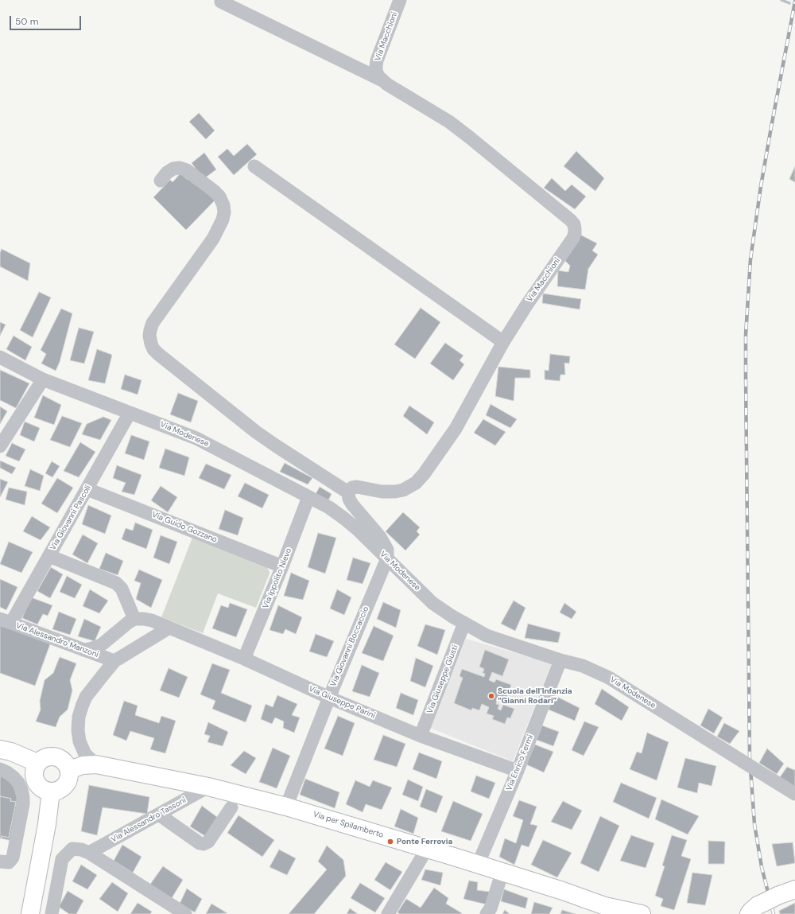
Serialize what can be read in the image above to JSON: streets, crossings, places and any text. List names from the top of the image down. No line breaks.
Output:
{"streets":{"main road":["Via per Spilamberto"],"street":["Via Macchioni","Via Modenese","Via Giovanni Pascoli","Via Guido Gozzano","Via Ippolito Nievo","Via Alessandro Manzoni","Via Giovanni Boccaccio","Via Giuseppe Giusti","Via Giuseppe Parini","Via Enrico Fermi","Via Alessandro Tassoni"]},"crossings":[["Via Modenese","Via Giovanni Pascoli"],["Via Modenese","Via Ippolito Nievo"],["Via Modenese","Via Giovanni Boccaccio"],["Via Modenese","Via Giuseppe Giusti"],["Via Modenese","Via Enrico Fermi"],["Via Giovanni Pascoli","Via Guido Gozzano"],["Via Giovanni Pascoli","Via Alessandro Manzoni"],["Via Guido Gozzano","Via Ippolito Nievo"],["Via Ippolito Nievo","Via Giuseppe Parini"],["Via Giovanni Boccaccio","Via Giuseppe Parini"],["Via Giovanni Boccaccio","Via per Spilamberto"],["Via Giuseppe Giusti","Via Giuseppe Parini"],["Via Giuseppe Parini","Via Enrico Fermi"],["Via Enrico Fermi","Via per Spilamberto"],["Via Alessandro Tassoni","Via per Spilamberto"]],"places":["Scuola dell’Infanzia “Gianni Rodari”","Ponte Ferrovia"],"scale_bar":"50 m"}
